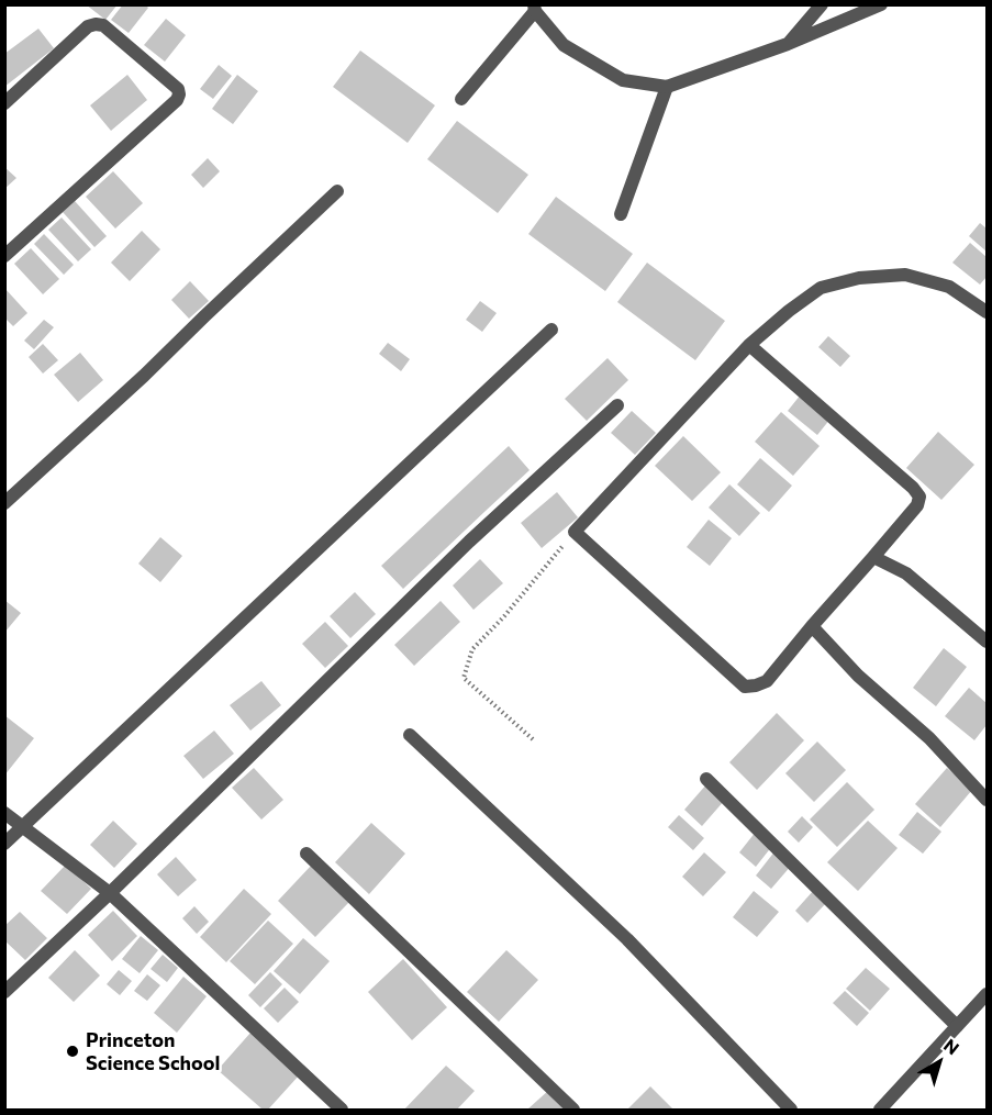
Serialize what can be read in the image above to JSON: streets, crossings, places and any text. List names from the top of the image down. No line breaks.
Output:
{"places":["Princeton Science School"],"north":"top right"}
